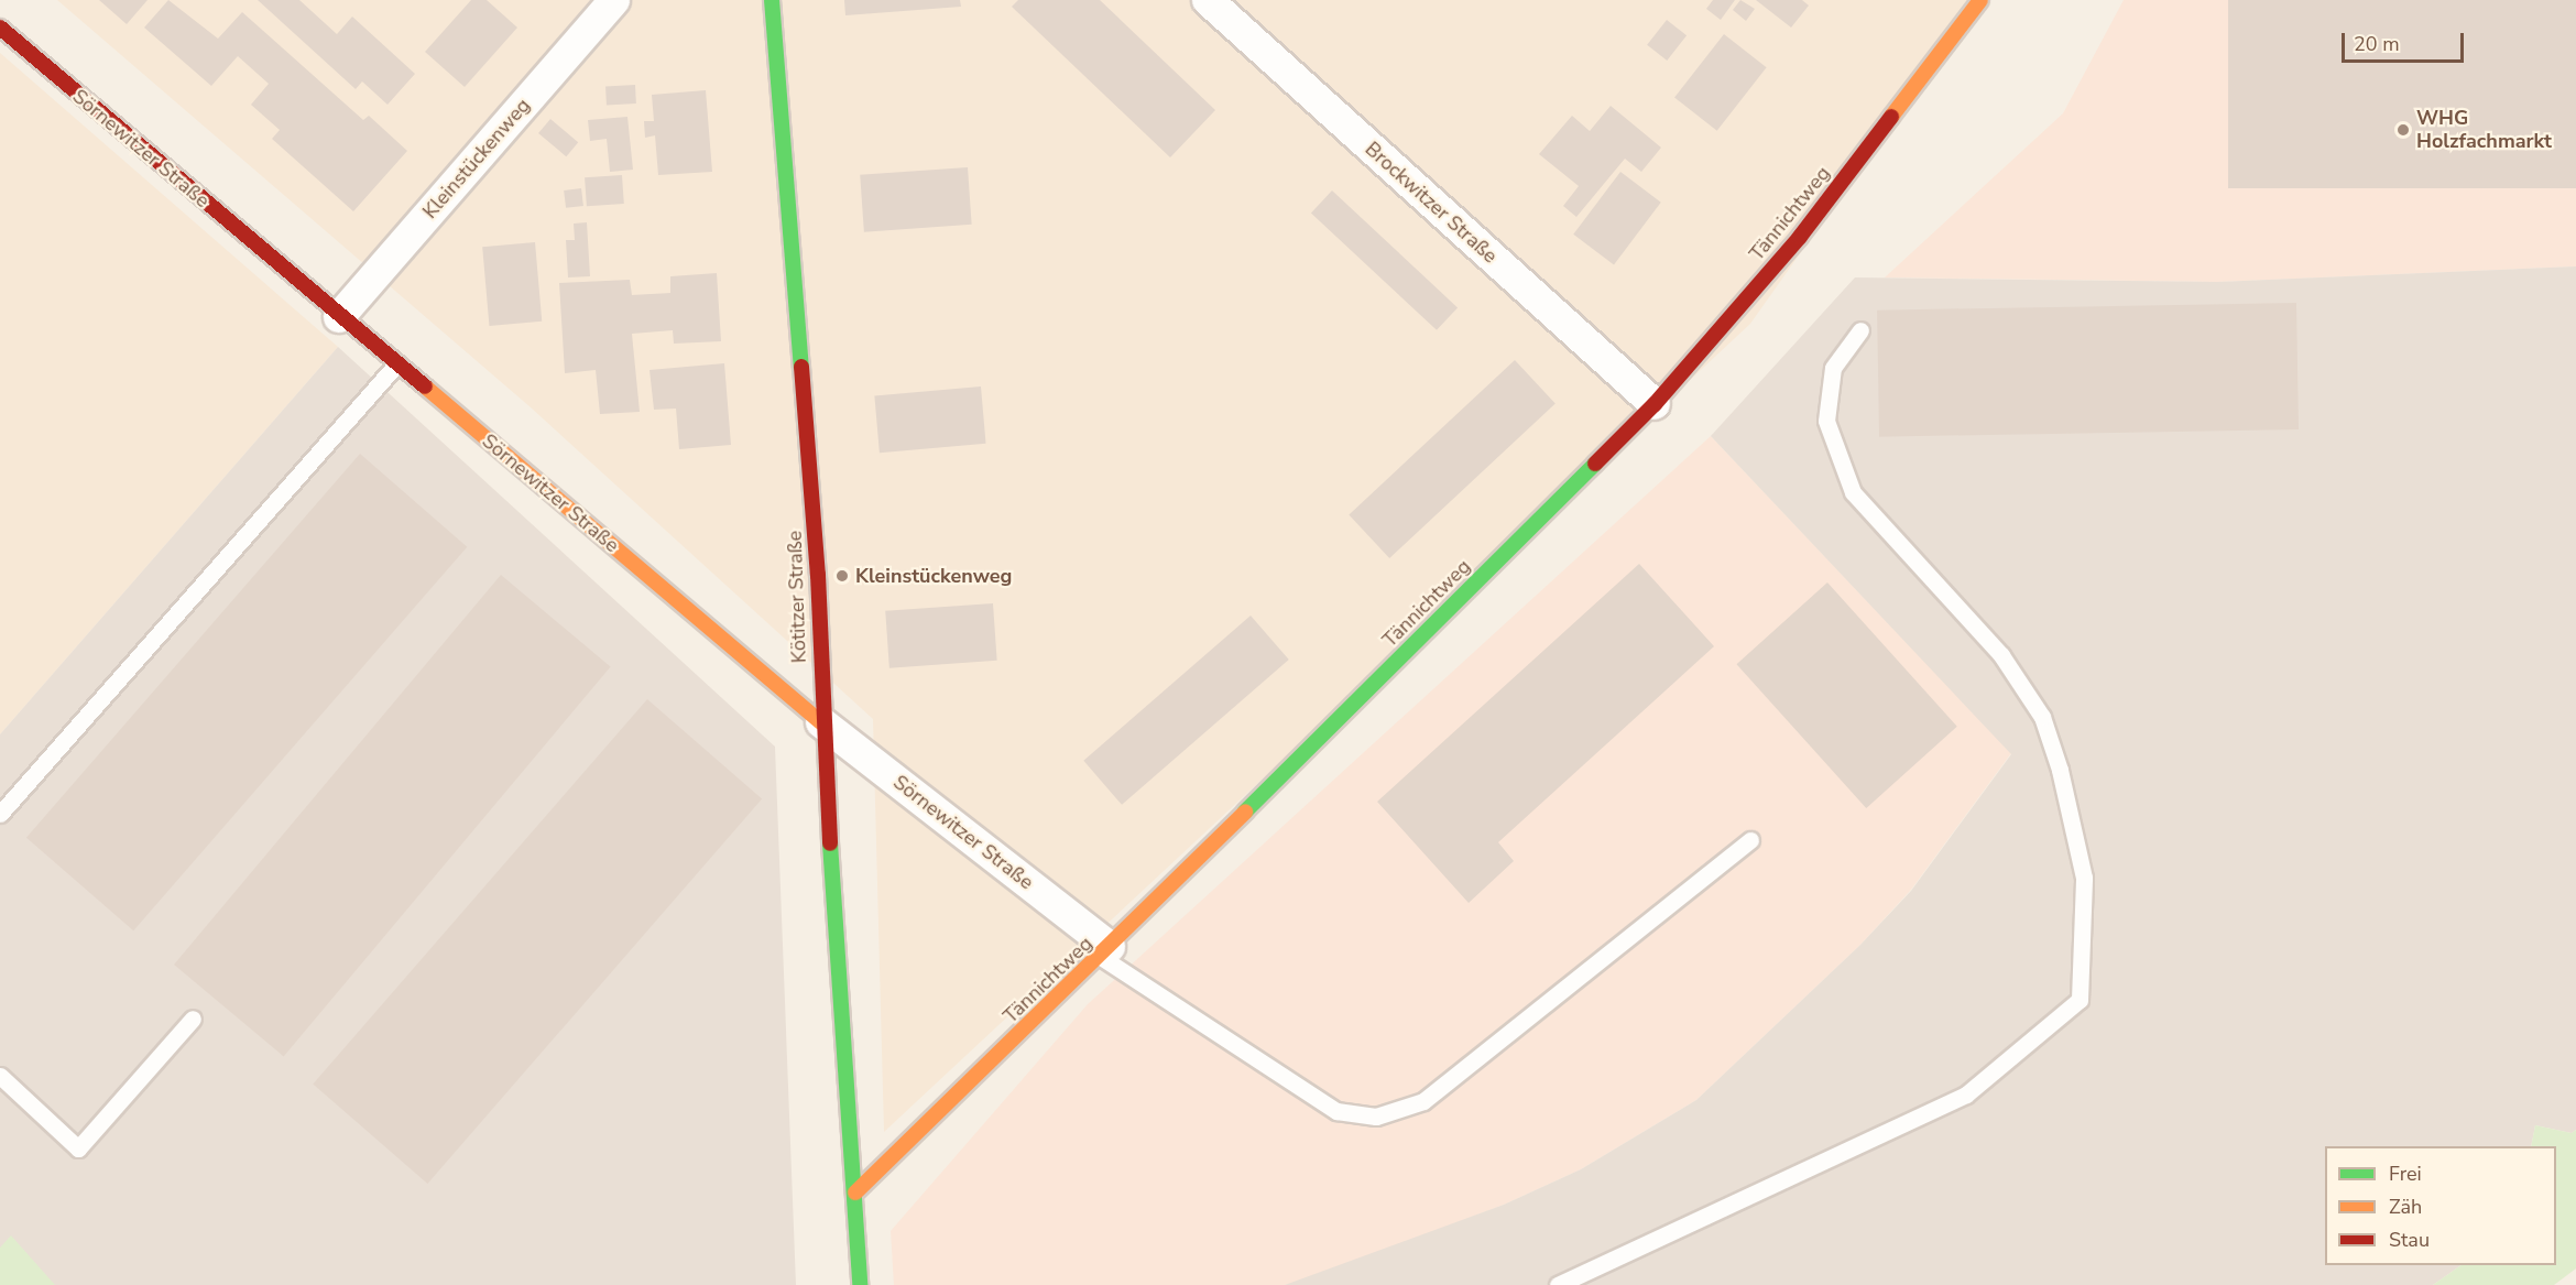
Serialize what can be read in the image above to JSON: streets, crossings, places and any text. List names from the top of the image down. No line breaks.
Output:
{"streets":{"street":["Sörnewitzer Straße","Kleinstückenweg","Brockwitzer Straße","Tännichtweg","Kötitzer Straße"]},"crossings":[["Sörnewitzer Straße","Kleinstückenweg"],["Sörnewitzer Straße","Tännichtweg"],["Sörnewitzer Straße","Kötitzer Straße"],["Brockwitzer Straße","Tännichtweg"],["Tännichtweg","Kötitzer Straße"]],"places":["WHG Holzfachmarkt","Kleinstückenweg"],"legend":["Frei","Zäh","Stau"],"scale_bar":"20 m"}
